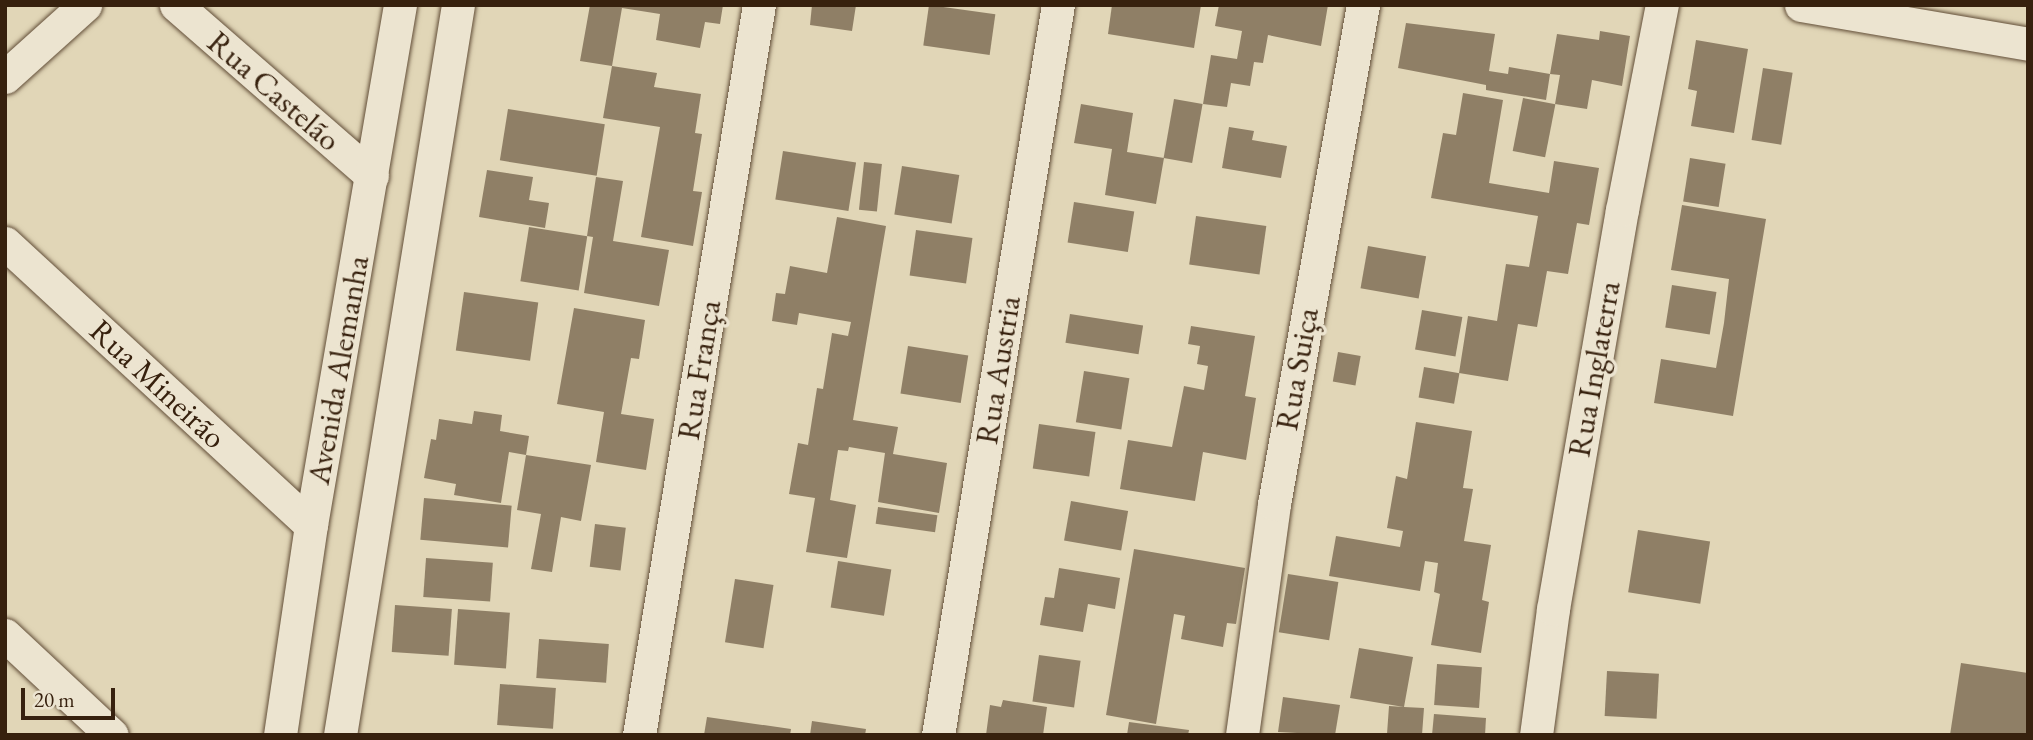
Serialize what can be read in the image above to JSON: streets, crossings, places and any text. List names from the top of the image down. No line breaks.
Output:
{"streets":{"street":["Rua Castelão","Rua Suiça","Rua Inglaterra","Avenida Alemanha","Rua França","Rua Austria","Rua Mineirão"]},"crossings":[["Rua Castelão","Avenida Alemanha"],["Avenida Alemanha","Rua Mineirão"]],"scale_bar":"20 m"}
